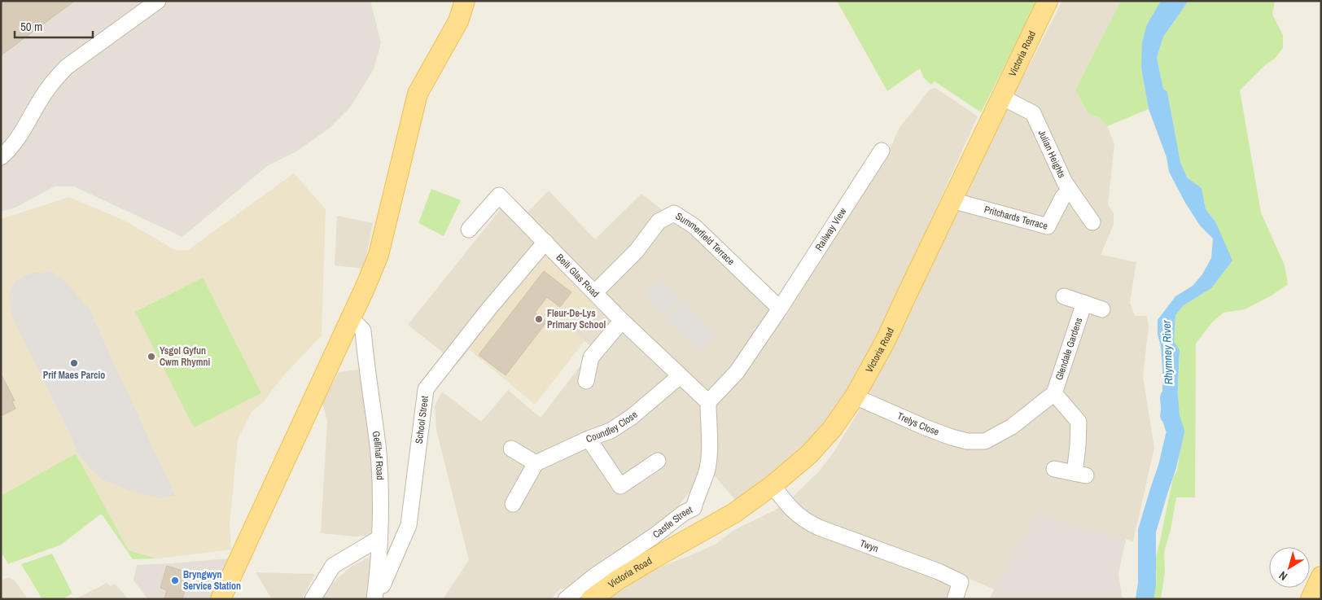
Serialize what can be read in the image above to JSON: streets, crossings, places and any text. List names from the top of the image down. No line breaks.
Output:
{"streets":{"main road":["Victoria Road"],"street":["Julian Heights","Pritchards Terrace","Railway View","Summerfield Terrace","Beili Glas Road","Glendale Gardens","School Street","Trelys Close","Coundley Close","Gellihaf Road","Castle Street","Twyn"]},"crossings":[["Victoria Road","Julian Heights"],["Victoria Road","Pritchards Terrace"],["Victoria Road","Trelys Close"],["Victoria Road","Twyn"],["Railway View","Summerfield Terrace"],["Railway View","Beili Glas Road"],["Railway View","Castle Street"],["Summerfield Terrace","Beili Glas Road"],["Beili Glas Road","School Street"],["Beili Glas Road","Coundley Close"],["Beili Glas Road","Castle Street"],["Glendale Gardens","Trelys Close"]],"water":["Rhymney River"],"places":["Fleur-De-Lys Primary School","Ysgol Gyfun Cwm Rhymni","Prif Maes Parcio","Bryngwyn Service Station"],"scale_bar":"50 m","north":"bottom left"}
